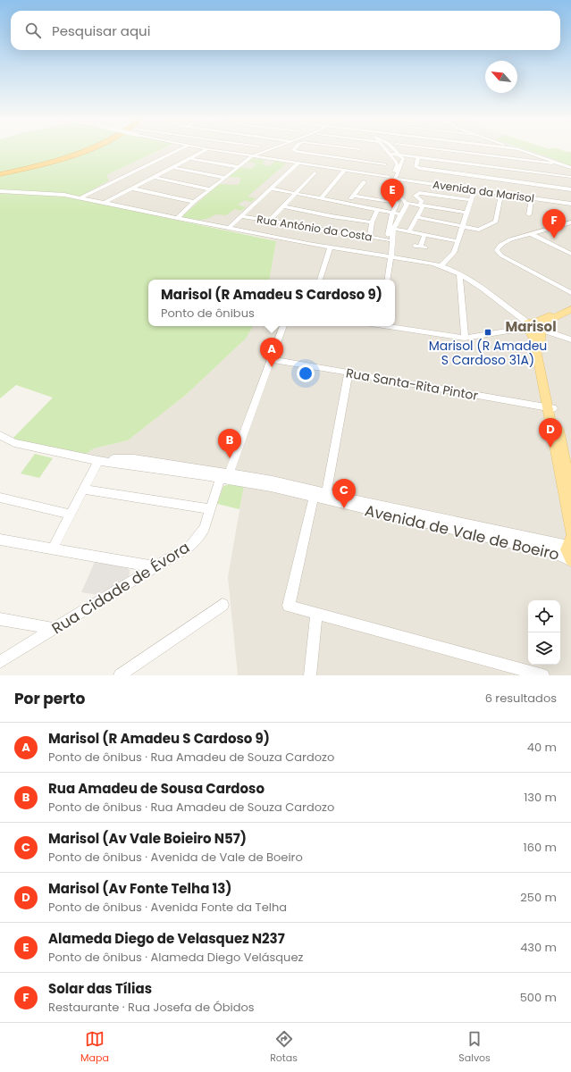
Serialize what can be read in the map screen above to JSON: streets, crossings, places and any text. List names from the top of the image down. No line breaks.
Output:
{"streets":{"street":["Avenida da Marisol","Rua António da Costa","Rua Santa-Rita Pintor","Avenida de Vale de Boeiro","Rua Cidade de Évora"]},"crossings":[["Rua Santa-Rita Pintor","Rua Cidade de Évora"],["Avenida de Vale de Boeiro","Rua Cidade de Évora"]],"districts":["Marisol"],"places":{"transit":["Marisol (R Amadeu S Cardoso 31A)"]},"north":"top left","page":{"search":"Pesquisar aqui","pins":["E","F","A","D","B","C"],"popup":["Marisol (R Amadeu S Cardoso 9)","Ponto de ônibus"],"heading":["Por perto","6 resultados"],"list":[{"mark":"A","name":"Marisol (R Amadeu S Cardoso 9)","note":"Ponto de ônibus · Rua Amadeu de Souza Cardozo","value":"40 m"},{"mark":"B","name":"Rua Amadeu de Sousa Cardoso","note":"Ponto de ônibus · Rua Amadeu de Souza Cardozo","value":"130 m"},{"mark":"C","name":"Marisol (Av Vale Boieiro N57)","note":"Ponto de ônibus · Avenida de Vale de Boeiro","value":"160 m"},{"mark":"D","name":"Marisol (Av Fonte Telha 13)","note":"Ponto de ônibus · Avenida Fonte da Telha","value":"250 m"},{"mark":"E","name":"Alameda Diego de Velasquez N237","note":"Ponto de ônibus · Alameda Diego Velásquez","value":"430 m"},{"mark":"F","name":"Solar das Tílias","note":"Restaurante · Rua Josefa de Óbidos","value":"500 m"}],"nav":["Mapa","Rotas","Salvos"]}}
